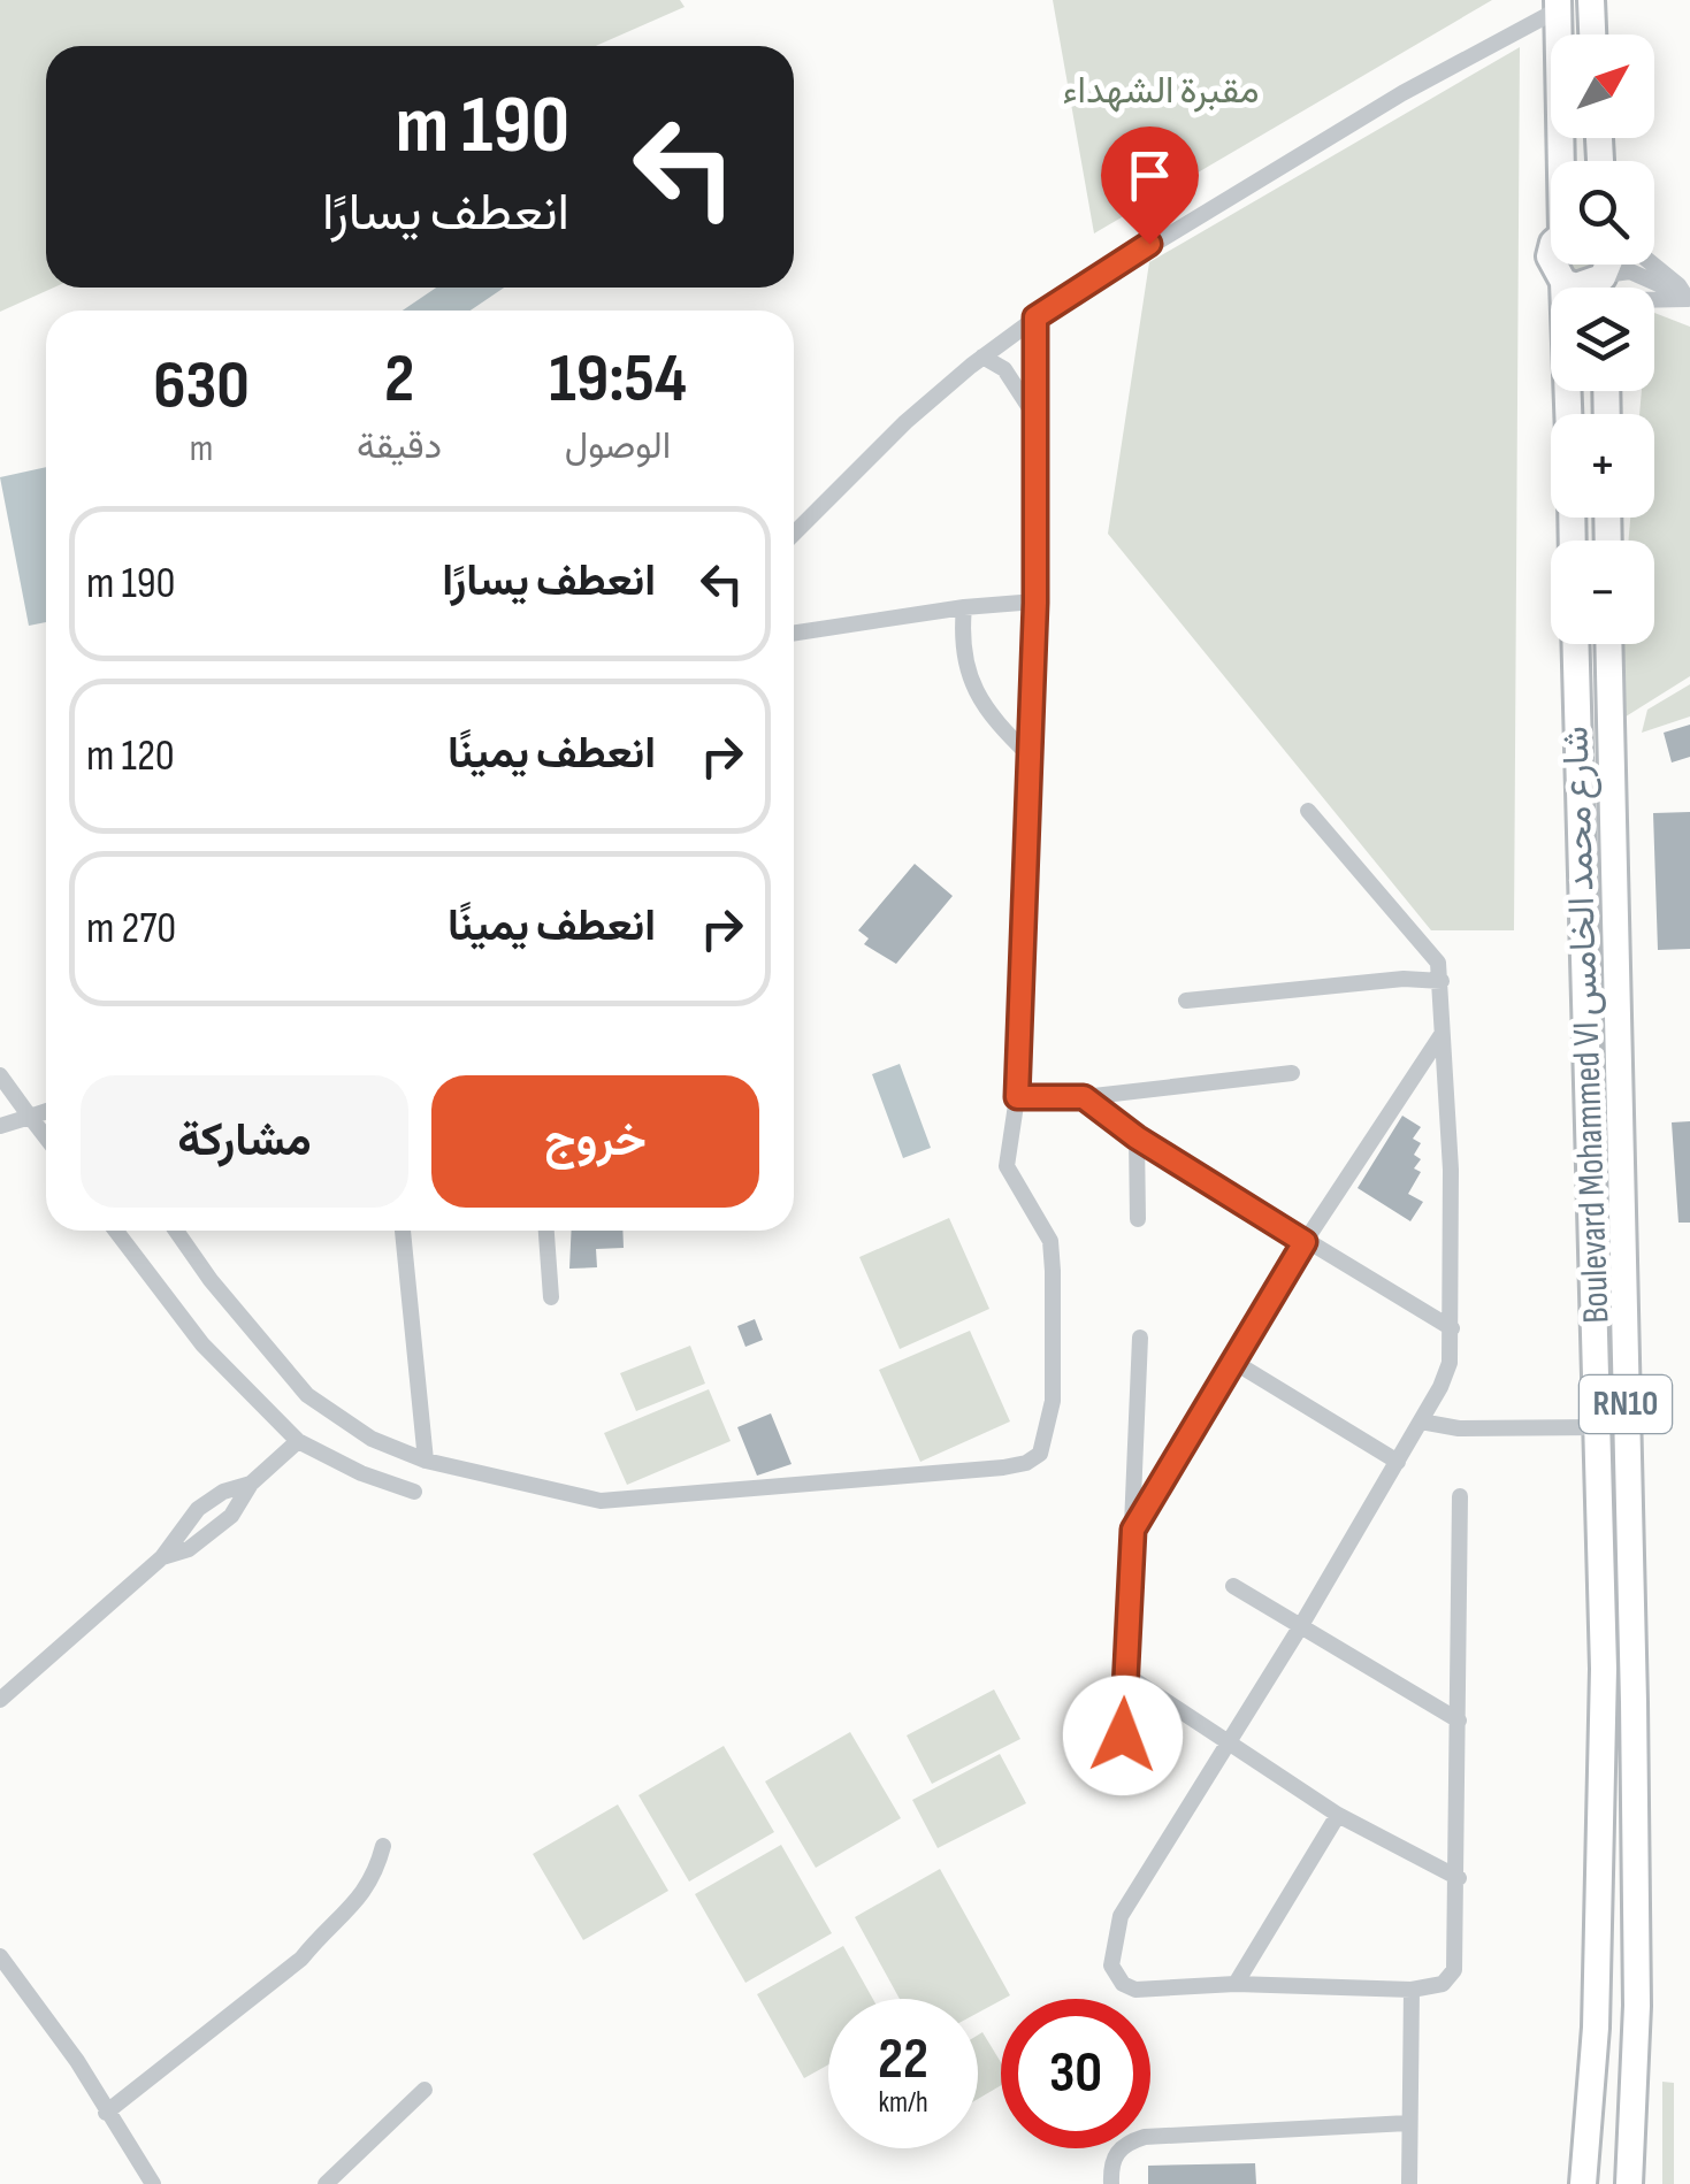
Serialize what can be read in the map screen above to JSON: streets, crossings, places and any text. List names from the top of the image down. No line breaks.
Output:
{"streets":{"main road":["Boulevard Mohammed VI شارع محمد الخامس","RN10"]},"parks":["مقبرة الشهداء"],"north":"top right","page":{"map_buttons":["+","−"],"turn":["190 m","انعطف يسارًا"],"eta":["19:54","الوصول","2","دقيقة","630","m"],"list":[{"name":"انعطف يسارًا","value":"190 m"},{"name":"انعطف يمينًا","value":"120 m"},{"name":"انعطف يمينًا","value":"270 m"}],"buttons":["خروج","مشاركة"],"speed":"22 km/h","limit":"30"}}
